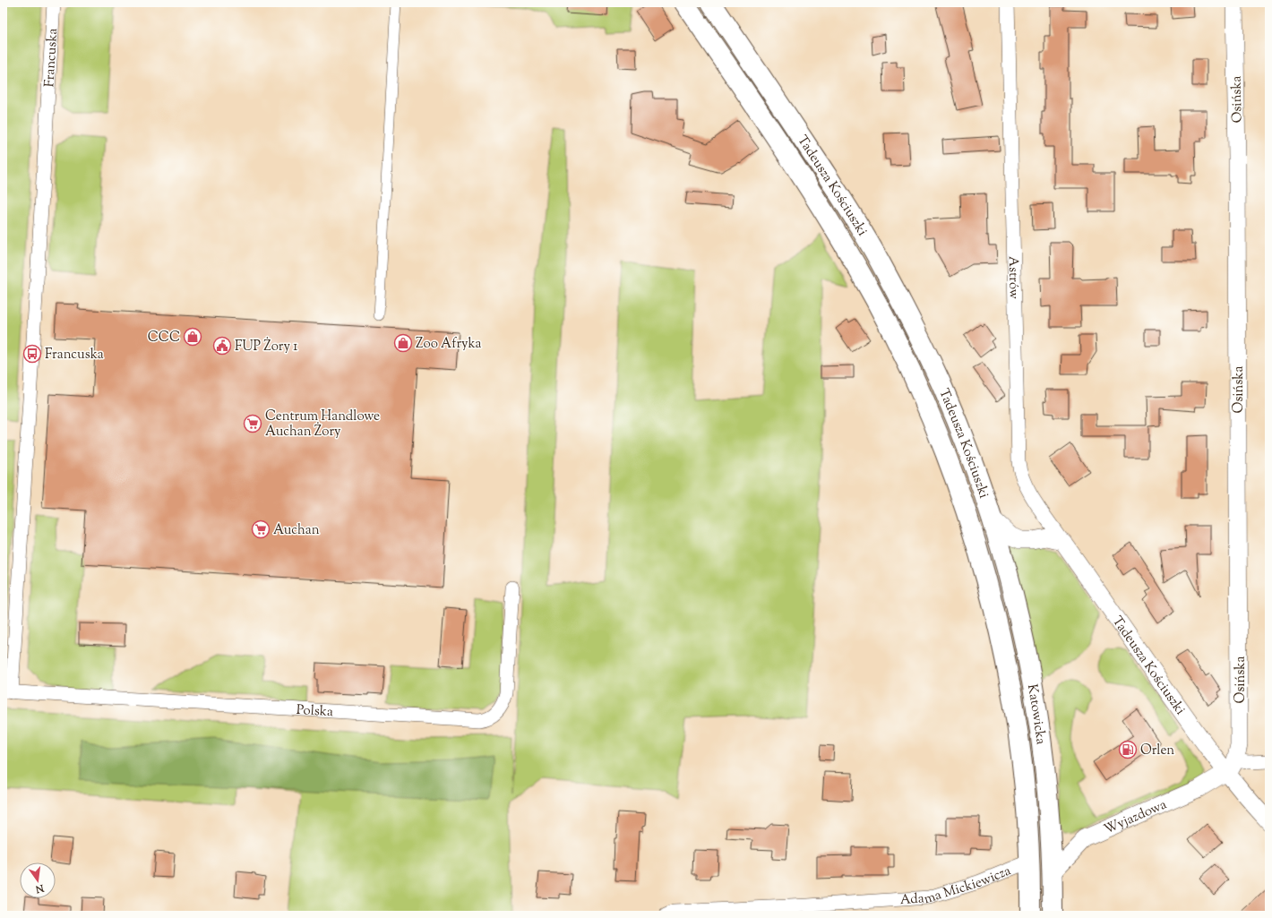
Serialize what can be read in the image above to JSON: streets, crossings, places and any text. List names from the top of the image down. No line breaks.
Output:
{"streets":{"main road":["Tadeusza Kościuszki","Katowicka"],"street":["Francuska","Osińska","Astrów","Polska","Wyjazdowa","Adama Mickiewicza"]},"crossings":[["Francuska","Polska"],["Osińska","Tadeusza Kościuszki"],["Osińska","Wyjazdowa"],["Tadeusza Kościuszki","Astrów"],["Tadeusza Kościuszki","Katowicka"],["Tadeusza Kościuszki","Wyjazdowa"],["Katowicka","Wyjazdowa"],["Katowicka","Adama Mickiewicza"]],"places":{"shop":["CCC","Zoo Afryka"],"public building":["FUP Żory 1"],"bus stop":["Francuska"],"supermarket":["Centrum Handlowe Auchan Żory","Auchan"],"fuel station":["Orlen"]},"north":"bottom"}
